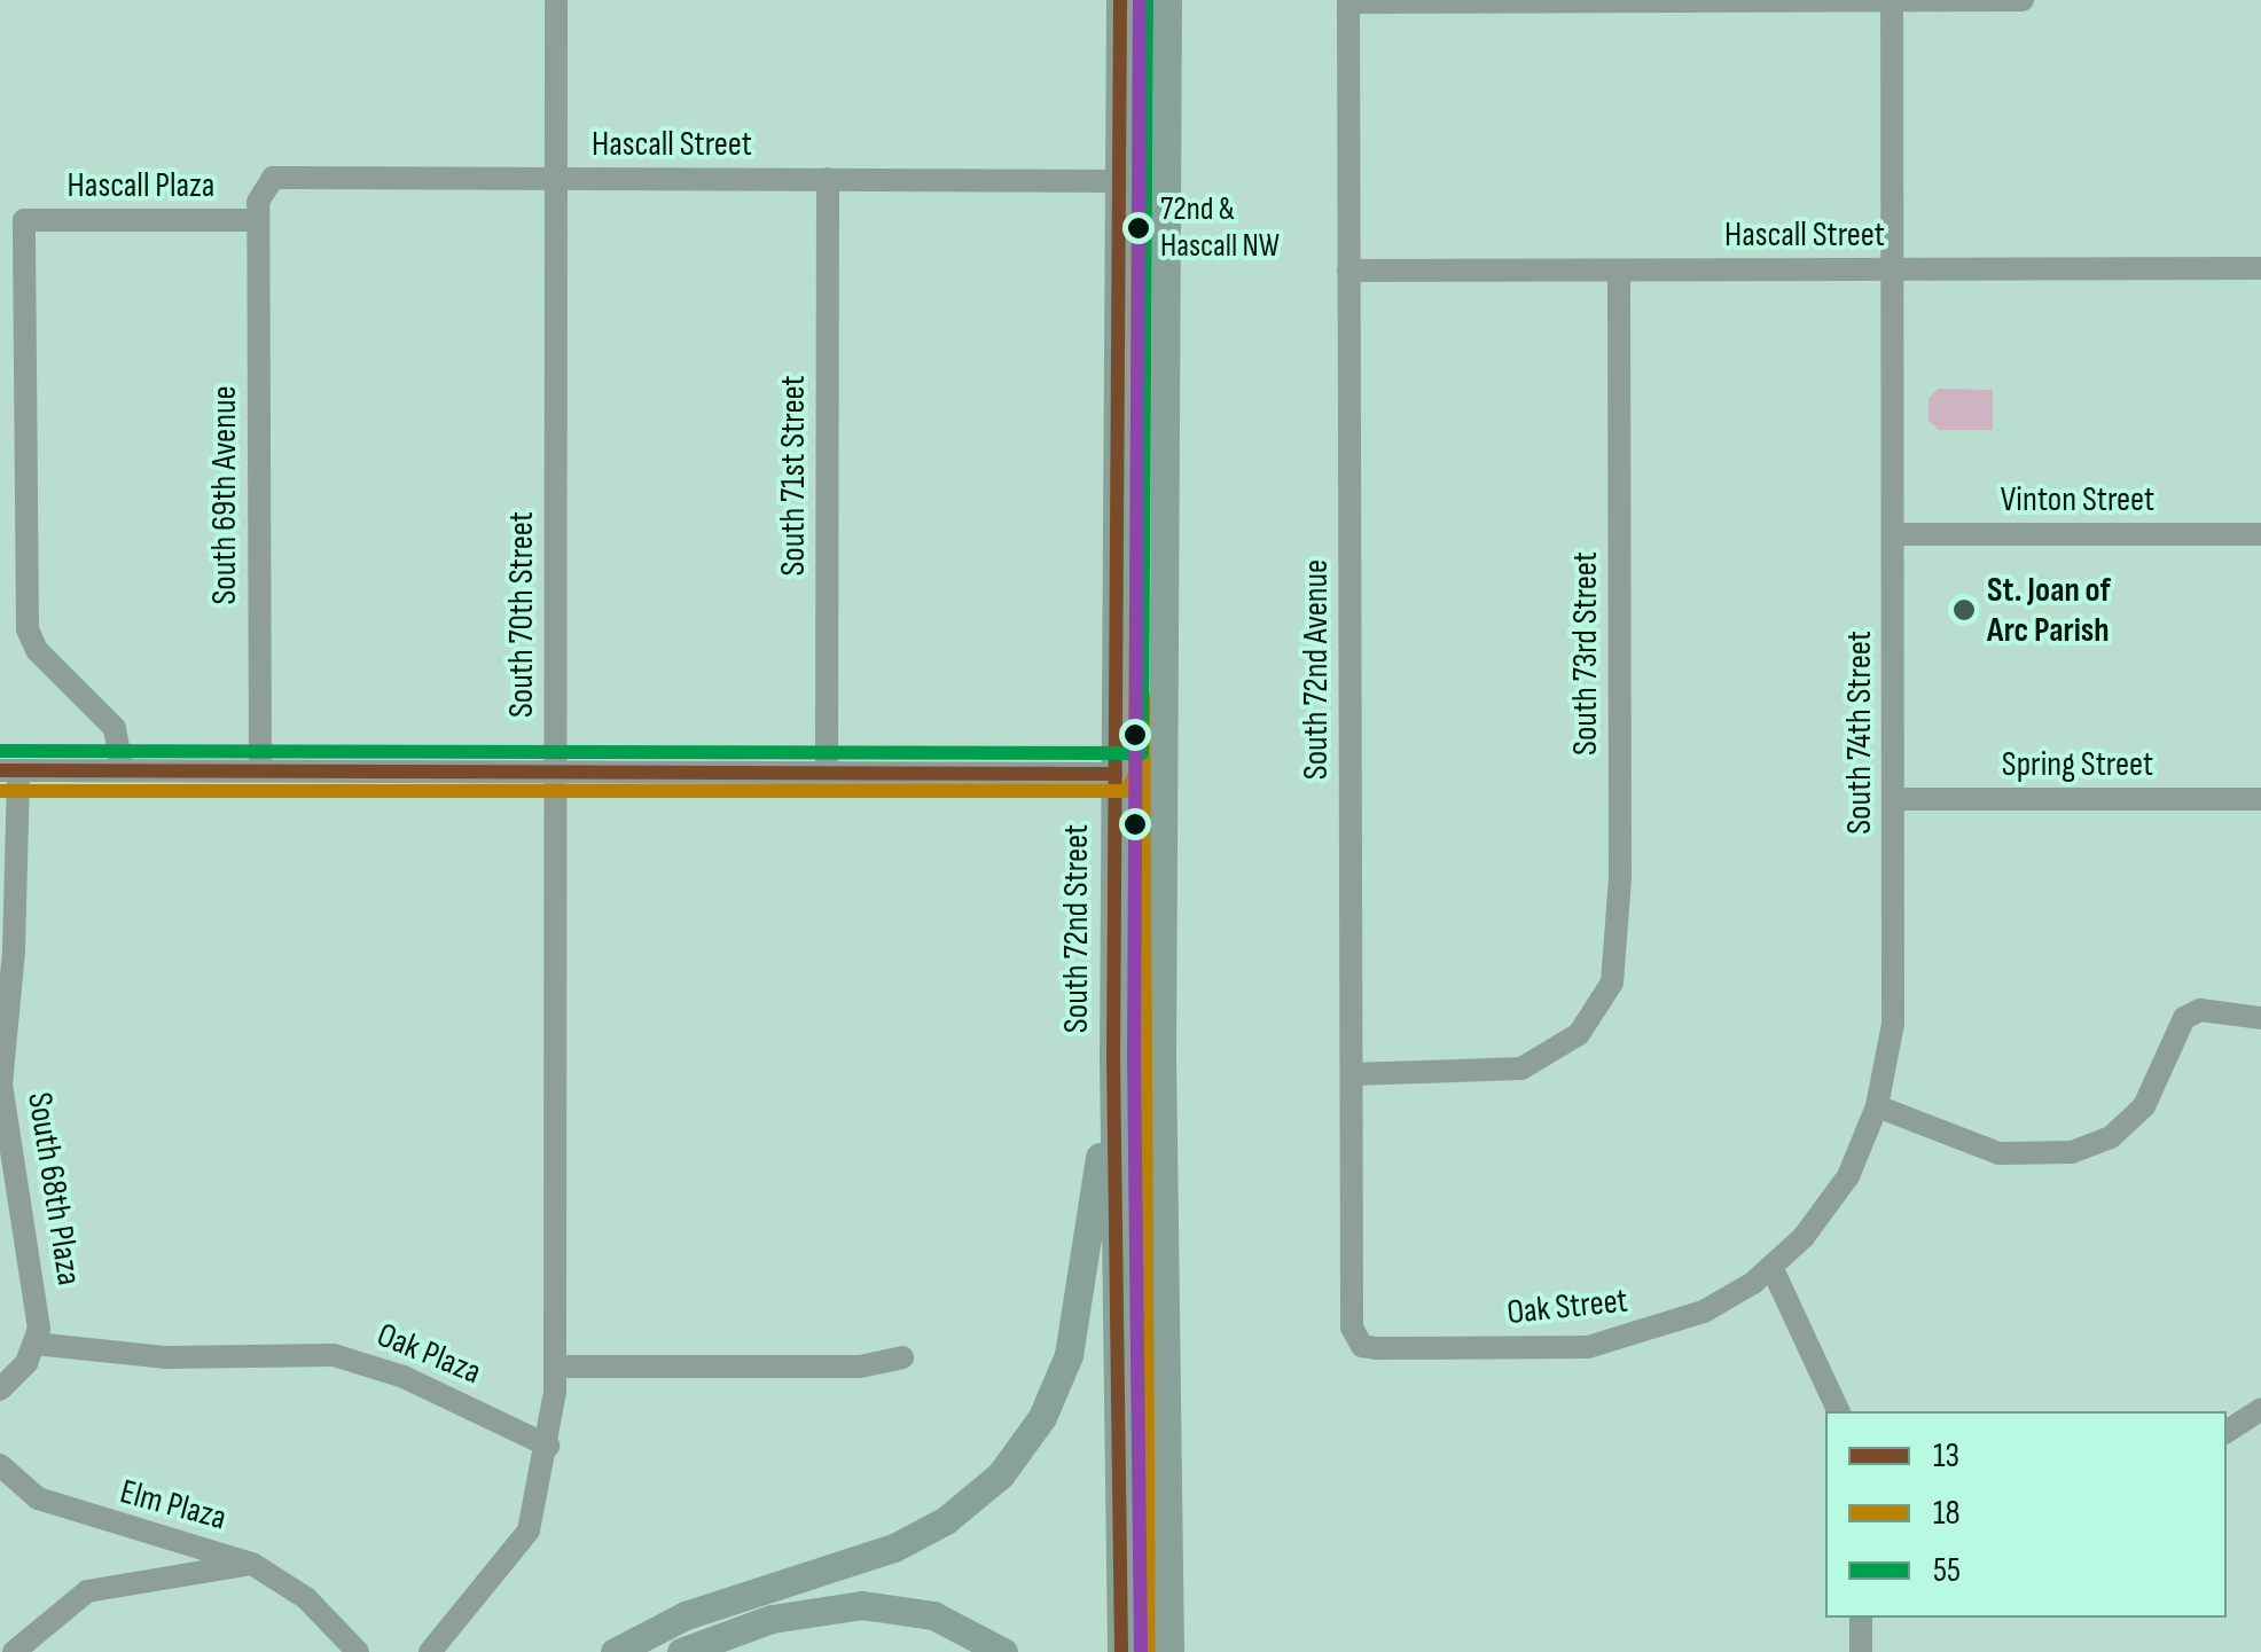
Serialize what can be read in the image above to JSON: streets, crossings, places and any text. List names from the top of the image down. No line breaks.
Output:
{"streets":{"main road":["South 72nd Street"],"street":["Hascall Street","Hascall Plaza","South 71st Street","South 69th Avenue","Vinton Street","South 70th Street","South 73rd Street","South 72nd Avenue","South 74th Street","Spring Street","South 68th Plaza","Oak Street","Oak Plaza","Elm Plaza"]},"crossings":[["Hascall Street","Hascall Plaza"],["Hascall Street","South 71st Street"],["Hascall Street","South 69th Avenue"],["Hascall Street","South 70th Street"],["Hascall Street","South 73rd Street"],["Hascall Street","South 72nd Avenue"],["Hascall Street","South 74th Street"],["Hascall Street","South 72nd Street"],["Hascall Plaza","South 69th Avenue"],["Vinton Street","South 74th Street"],["South 70th Street","Oak Plaza"],["South 73rd Street","South 72nd Avenue"],["South 72nd Avenue","Oak Street"],["South 74th Street","Spring Street"],["South 74th Street","Oak Street"],["South 68th Plaza","Oak Plaza"]],"places":["72nd & Hascall NW","St. Joan of Arc Parish"],"lines":["transit line 13","transit line 18","transit line 55"],"legend":["13","18","55"]}
